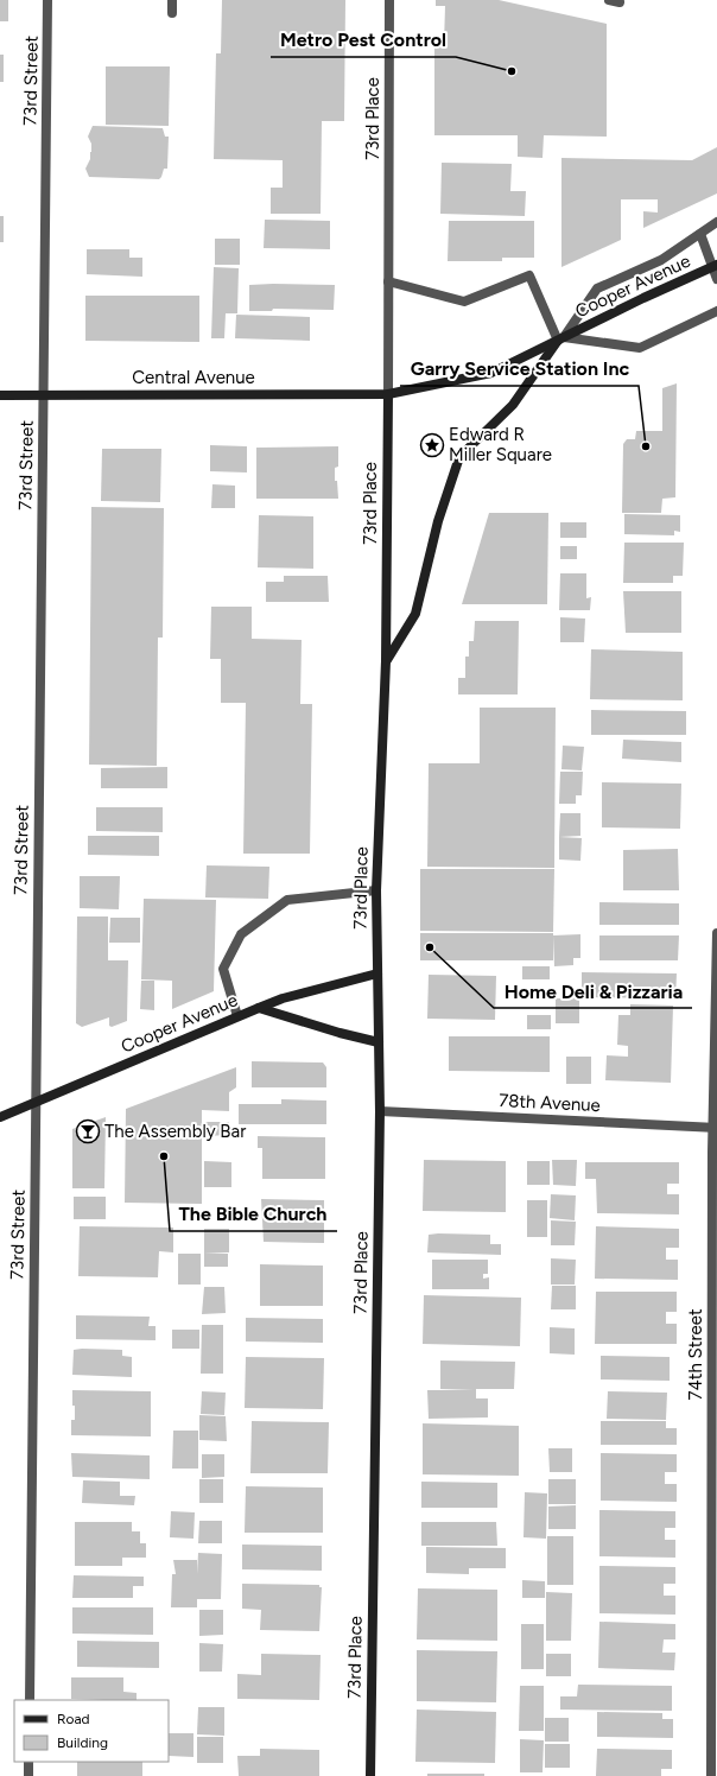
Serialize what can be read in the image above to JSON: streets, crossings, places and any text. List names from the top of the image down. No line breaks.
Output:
{"streets":{"main road":["73rd Place","Cooper Avenue","Central Avenue"],"street":["73rd Street","78th Avenue","74th Street"]},"crossings":[["73rd Street","Cooper Avenue"],["73rd Street","Central Avenue"],["73rd Place","Cooper Avenue"],["73rd Place","Central Avenue"],["73rd Place","78th Avenue"],["Cooper Avenue","Central Avenue"],["78th Avenue","74th Street"]],"places":{"other":["Metro Pest Control","Garry Service Station Inc","Home Deli & Pizzaria","The Bible Church"],"place":["Edward R Miller Square"],"bar":["The Assembly Bar"]},"legend":["Road","Building"]}
